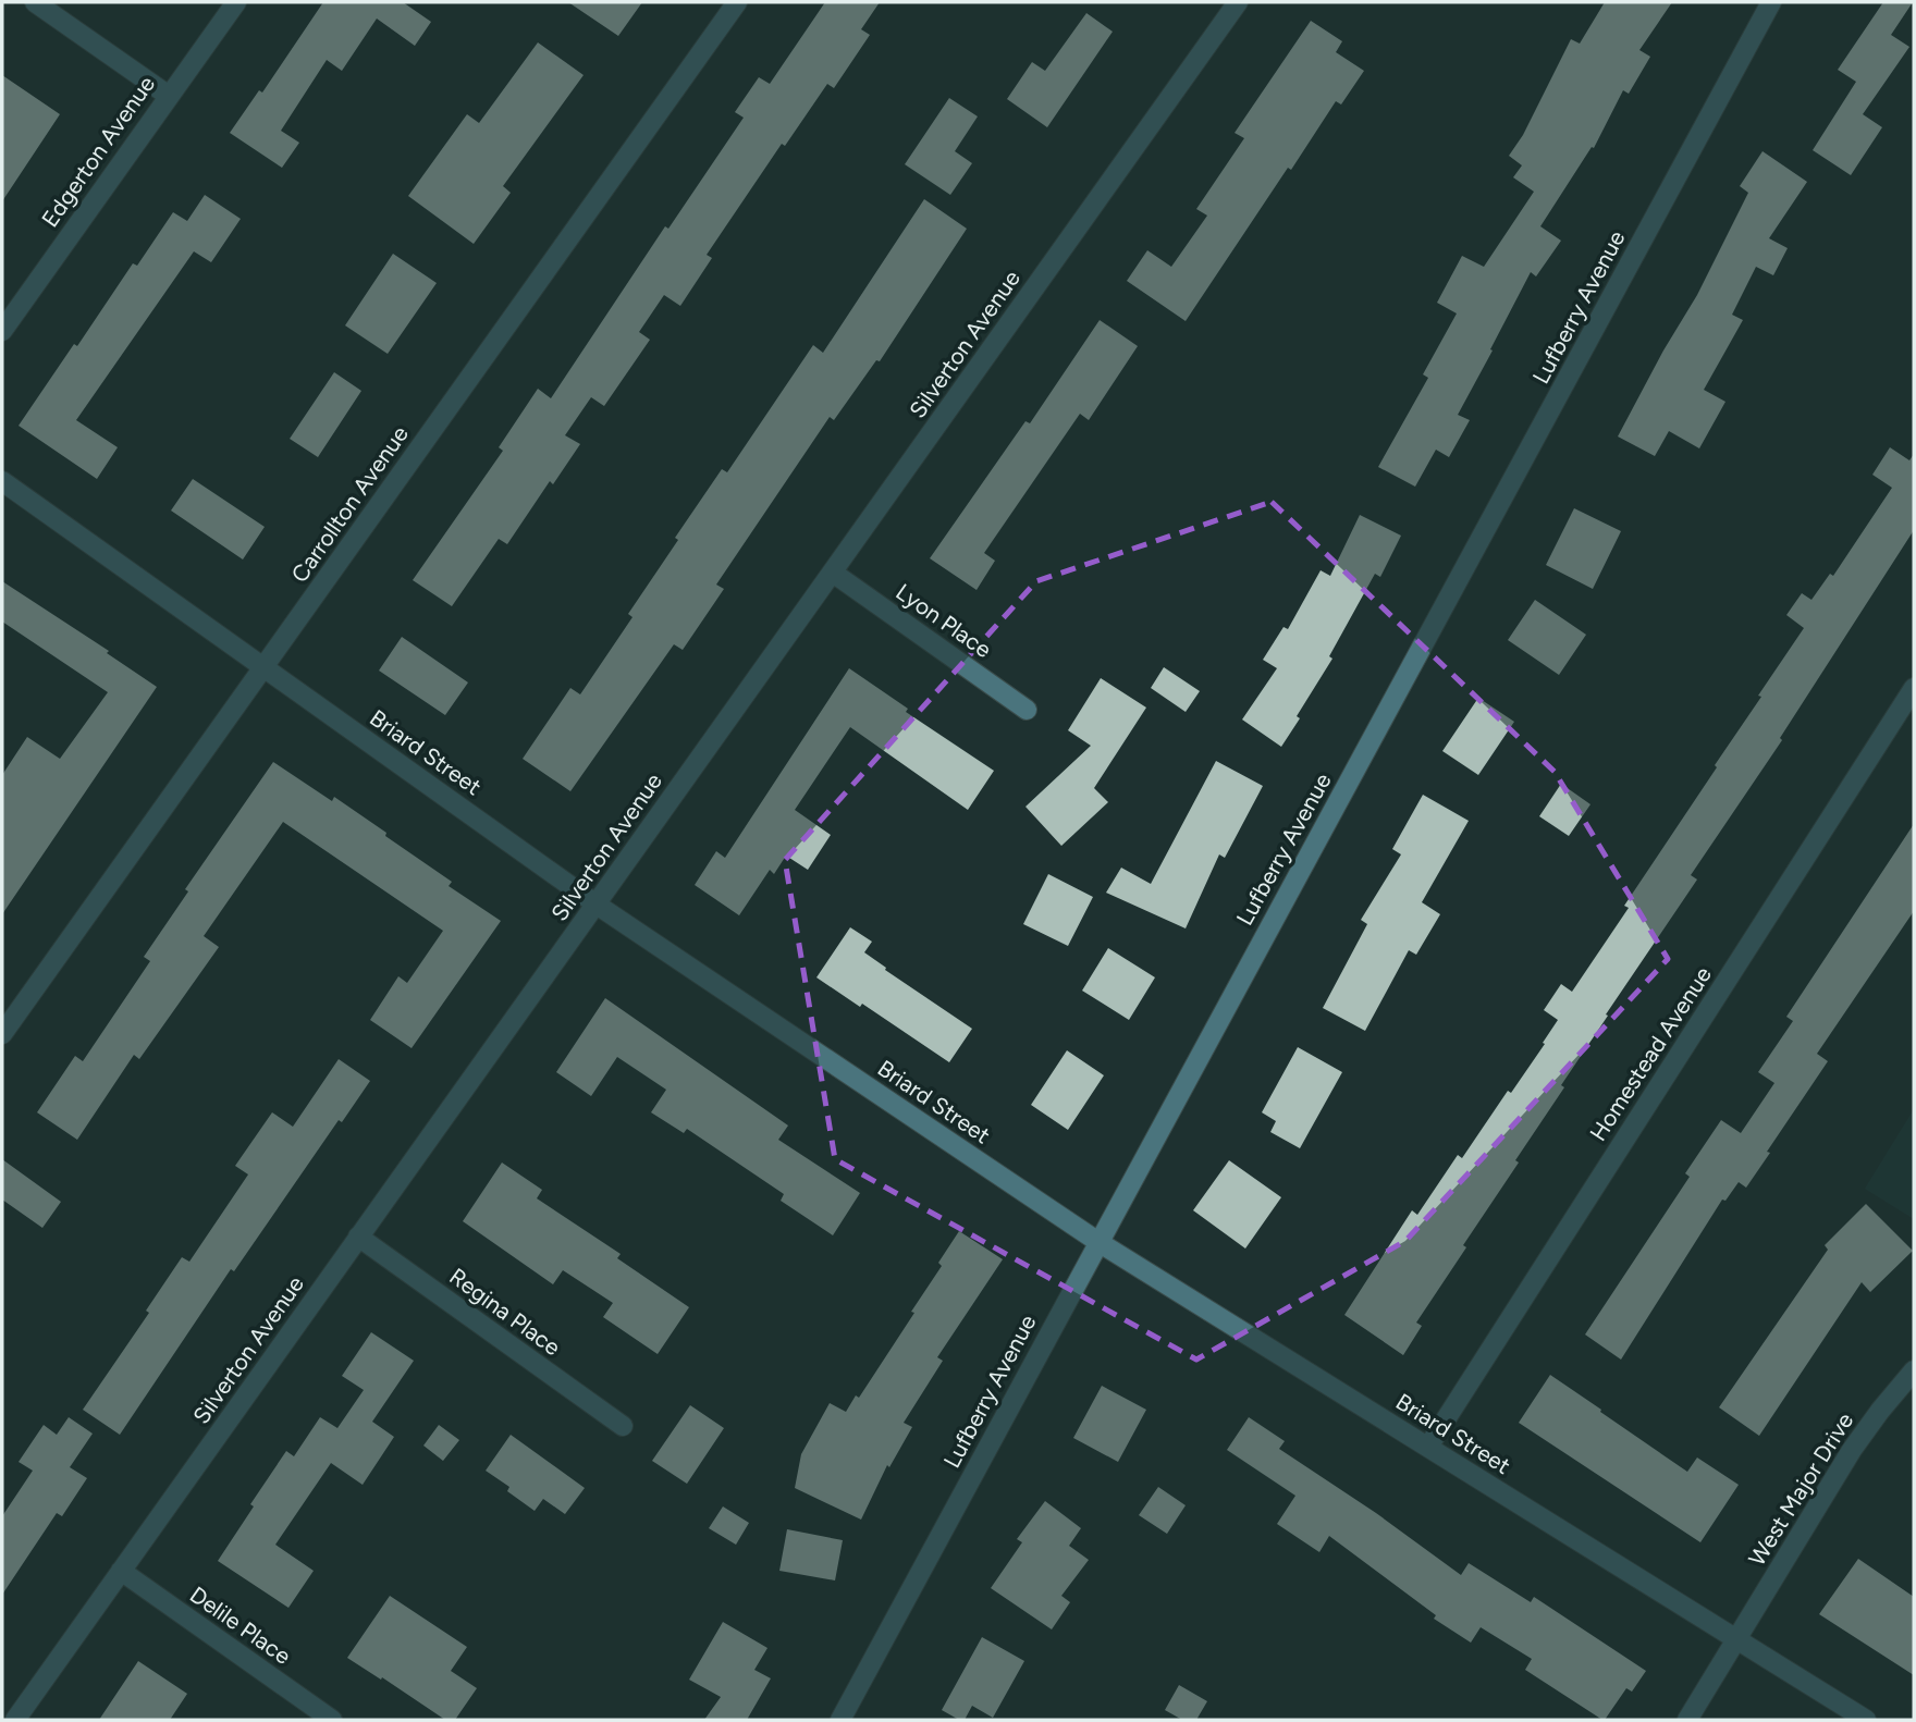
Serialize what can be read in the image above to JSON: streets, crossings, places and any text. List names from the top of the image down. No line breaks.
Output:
{"streets":{"street":["Edgerton Avenue","Lufberry Avenue","Silverton Avenue","Carrollton Avenue","Lyon Place","Briard Street","Homestead Avenue","Regina Place","West Major Drive","Delile Place"]},"crossings":[["Lufberry Avenue","Briard Street"],["Silverton Avenue","Lyon Place"],["Silverton Avenue","Briard Street"],["Silverton Avenue","Regina Place"],["Silverton Avenue","Delile Place"],["Carrollton Avenue","Briard Street"],["Briard Street","Homestead Avenue"],["Briard Street","West Major Drive"]]}
